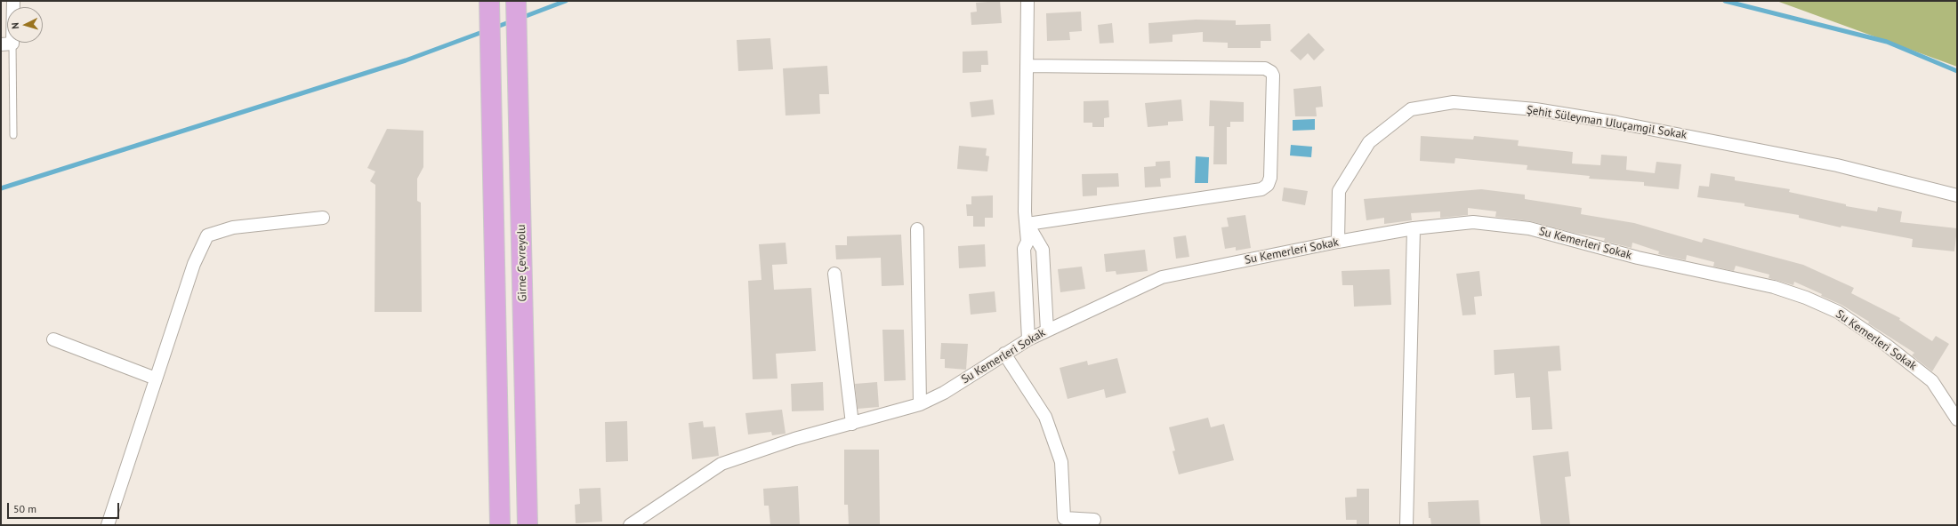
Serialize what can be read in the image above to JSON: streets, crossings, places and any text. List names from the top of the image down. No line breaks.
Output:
{"streets":{"highway":["Girne Çevreyolu"],"street":["Şehit Süleyman Uluçamgil Sokak","Su Kemerleri Sokak"]},"crossings":[["Şehit Süleyman Uluçamgil Sokak","Su Kemerleri Sokak"]],"scale_bar":"50 m","north":"left"}
